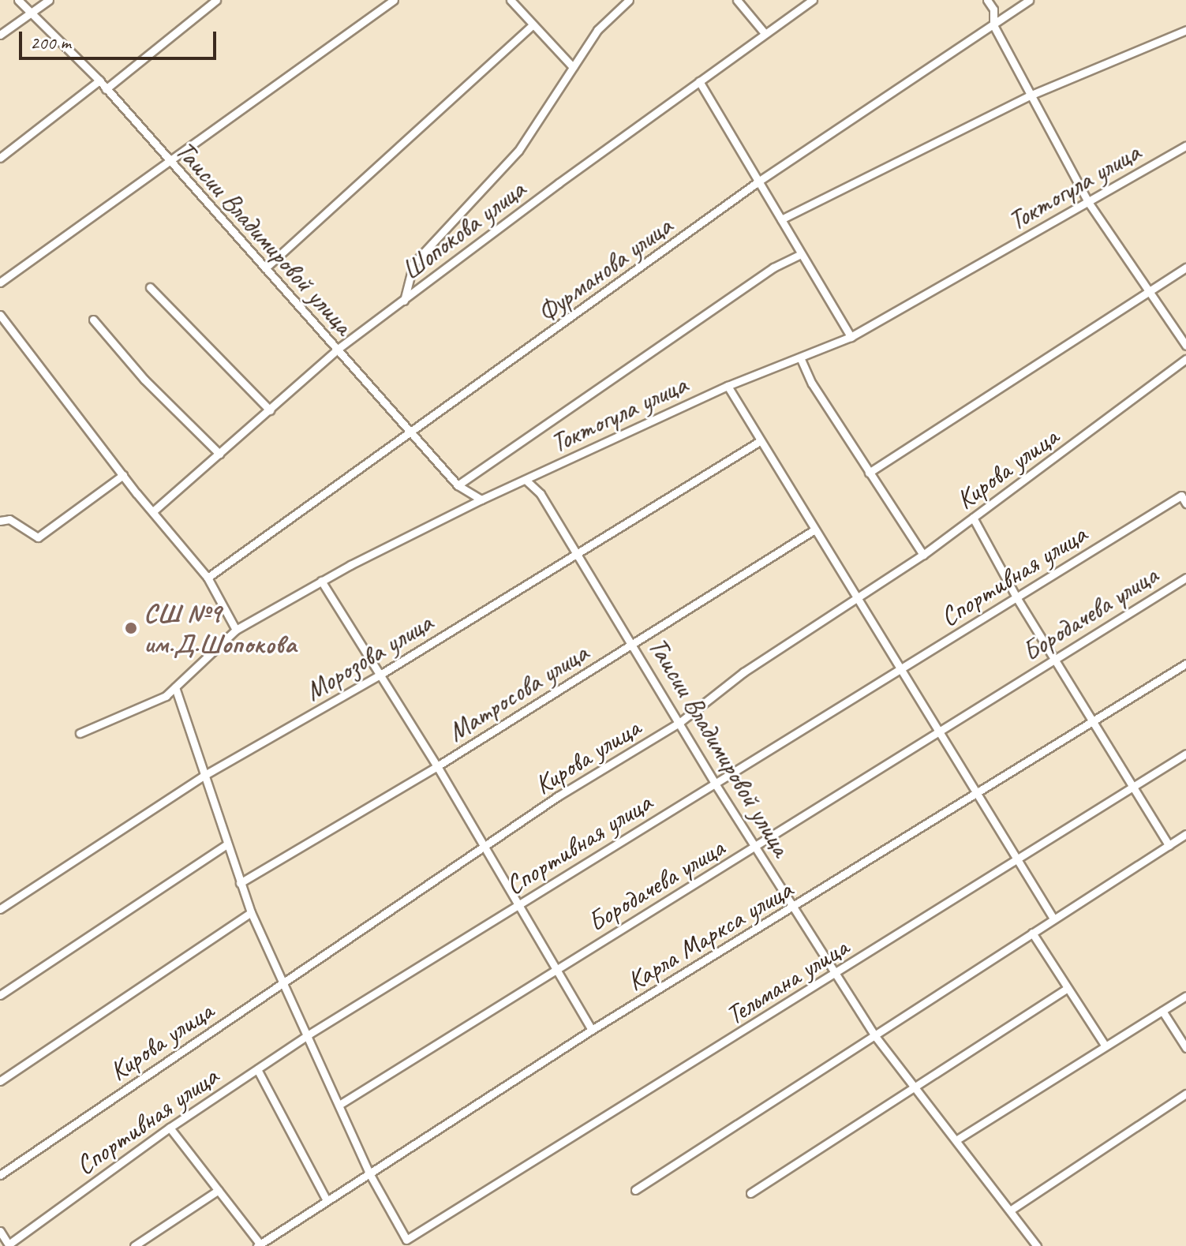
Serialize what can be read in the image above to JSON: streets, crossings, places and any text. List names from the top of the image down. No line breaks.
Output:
{"streets":{"street":["Токтогула улица","Шопокова улица","Таисии Владимировой улица","Фурманова улица","Кирова улица","Спортивная улица","Бородачева улица","Морозова улица","Матросова улица","Карла Маркса улица","Тельмана улица"]},"crossings":[["Токтогула улица","Таисии Владимировой улица"],["Шопокова улица","Таисии Владимировой улица"],["Таисии Владимировой улица","Фурманова улица"],["Таисии Владимировой улица","Кирова улица"],["Таисии Владимировой улица","Спортивная улица"],["Таисии Владимировой улица","Бородачева улица"],["Таисии Владимировой улица","Морозова улица"],["Таисии Владимировой улица","Матросова улица"],["Таисии Владимировой улица","Карла Маркса улица"],["Таисии Владимировой улица","Тельмана улица"],["Карла Маркса улица","Тельмана улица"]],"places":["СШ №9 им.Д.Шопокова"],"scale_bar":"200 m"}
